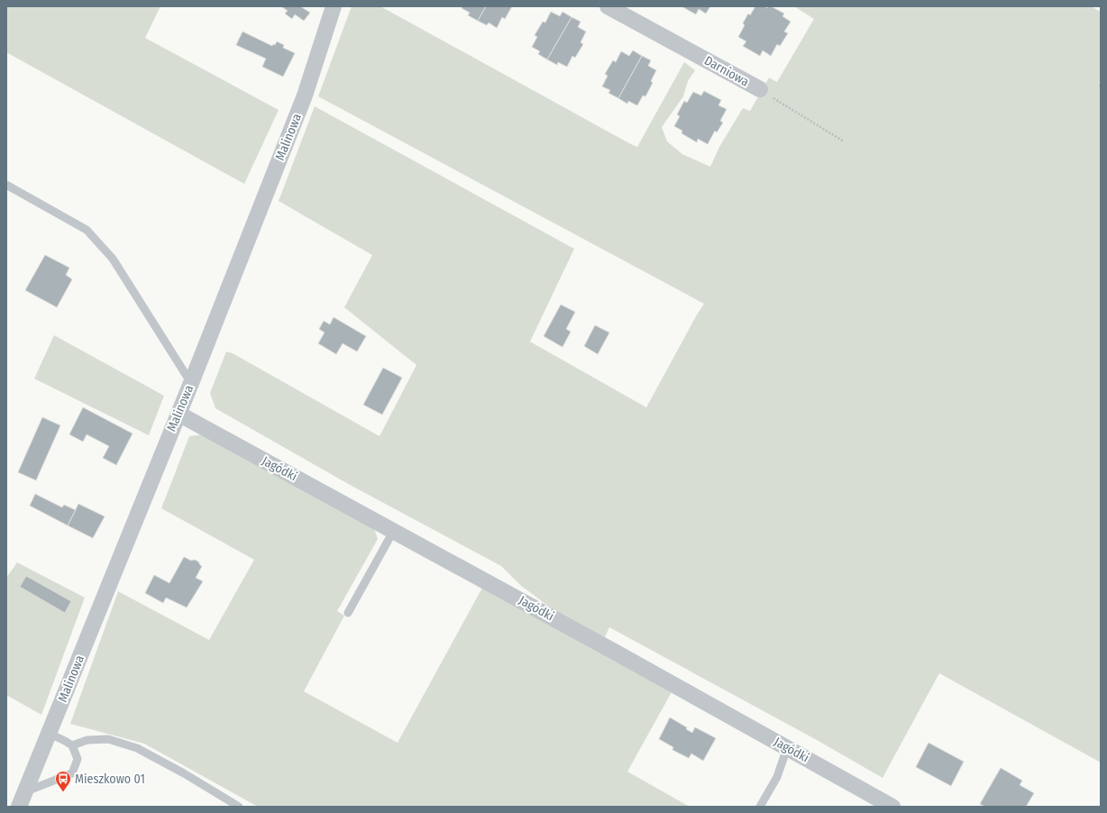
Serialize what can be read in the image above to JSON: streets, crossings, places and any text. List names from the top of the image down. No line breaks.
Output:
{"streets":{"street":["Darniowa","Malinowa","Jagódki"]},"crossings":[["Malinowa","Jagódki"]],"places":{"bus stop":["Mieszkowo 01"]}}
